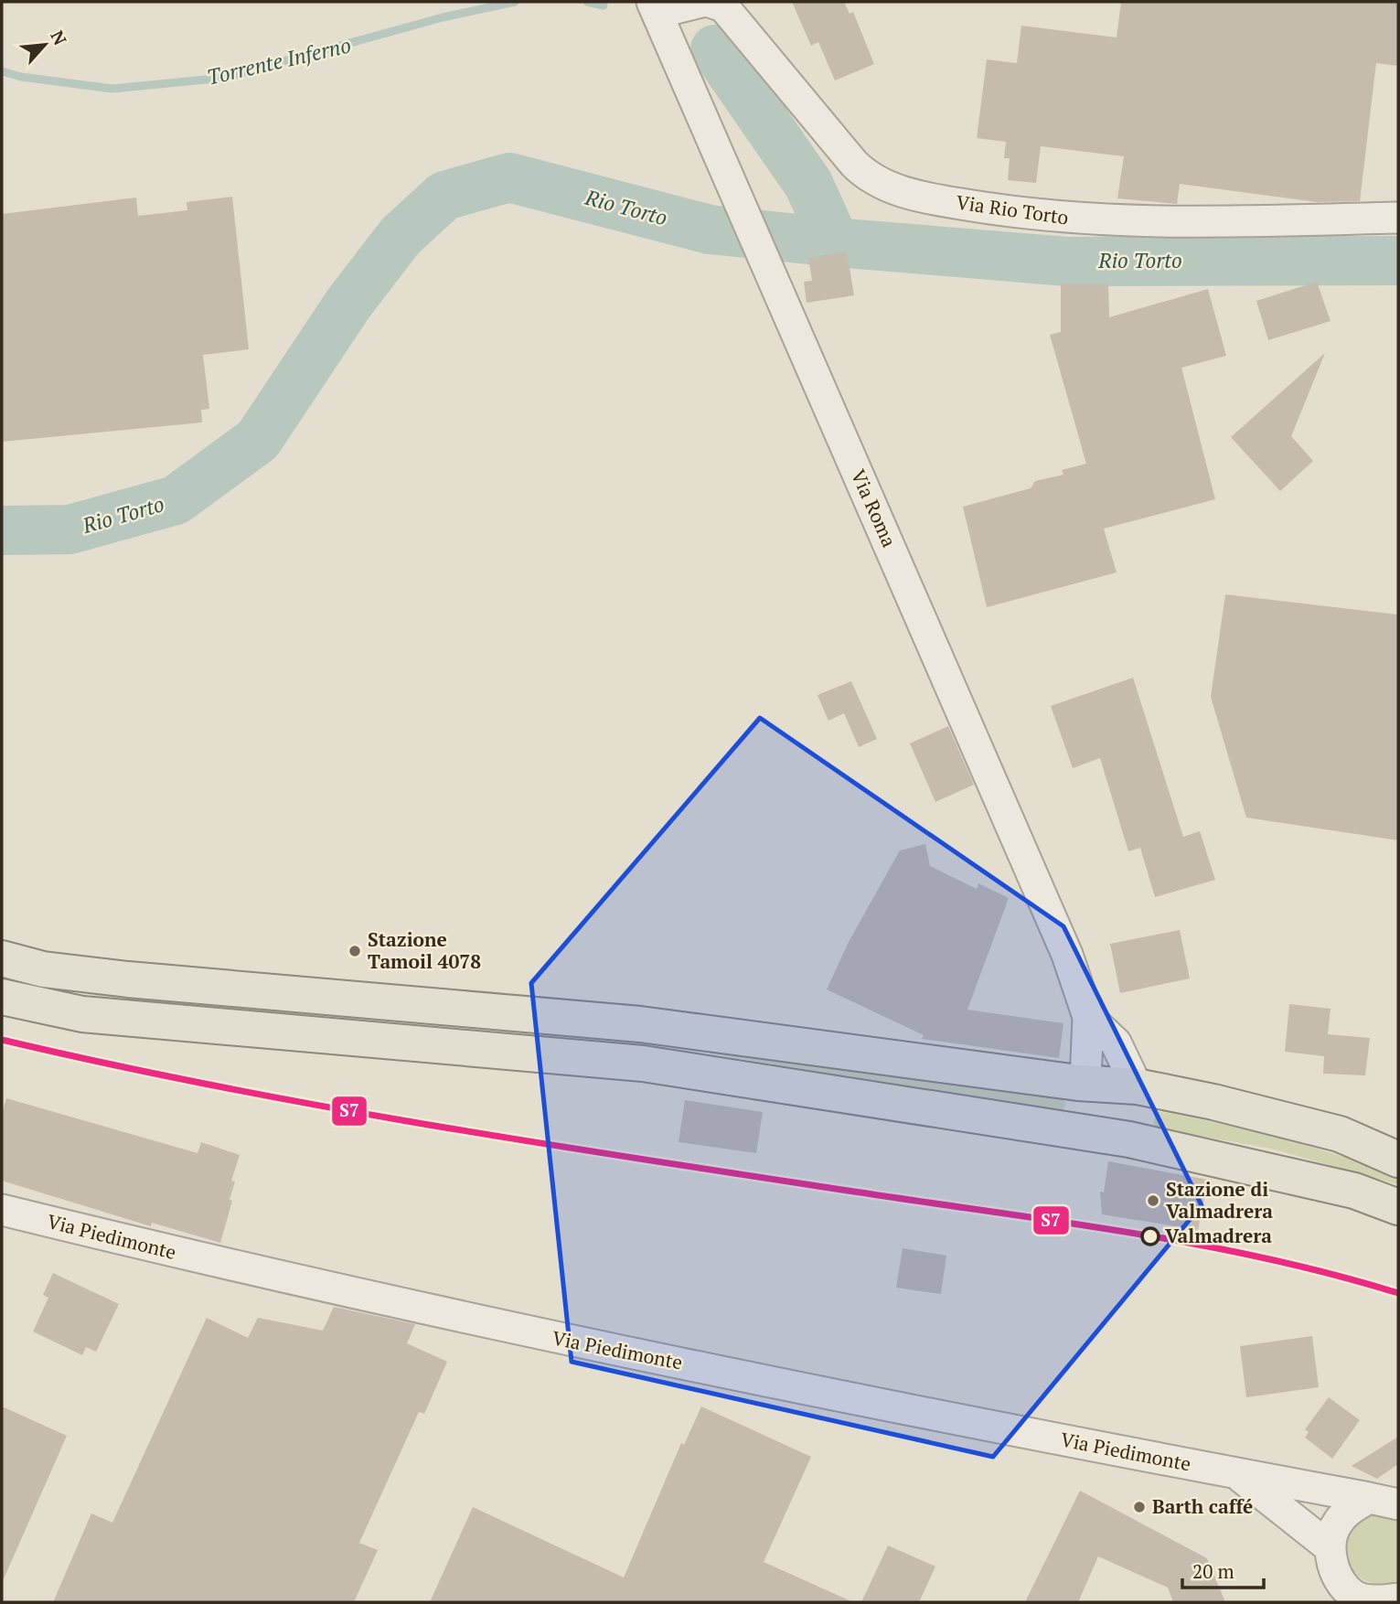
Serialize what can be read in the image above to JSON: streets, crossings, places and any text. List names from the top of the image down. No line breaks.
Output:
{"streets":{"street":["Via Rio Torto","Via Roma","Via Piedimonte"]},"water":["Torrente Inferno","Rio Torto"],"places":["Stazione Tamoil 4078","Stazione di Valmadrera","Valmadrera","Barth caffé"],"lines":["transit line S7"],"scale_bar":"20 m","north":"top right"}
